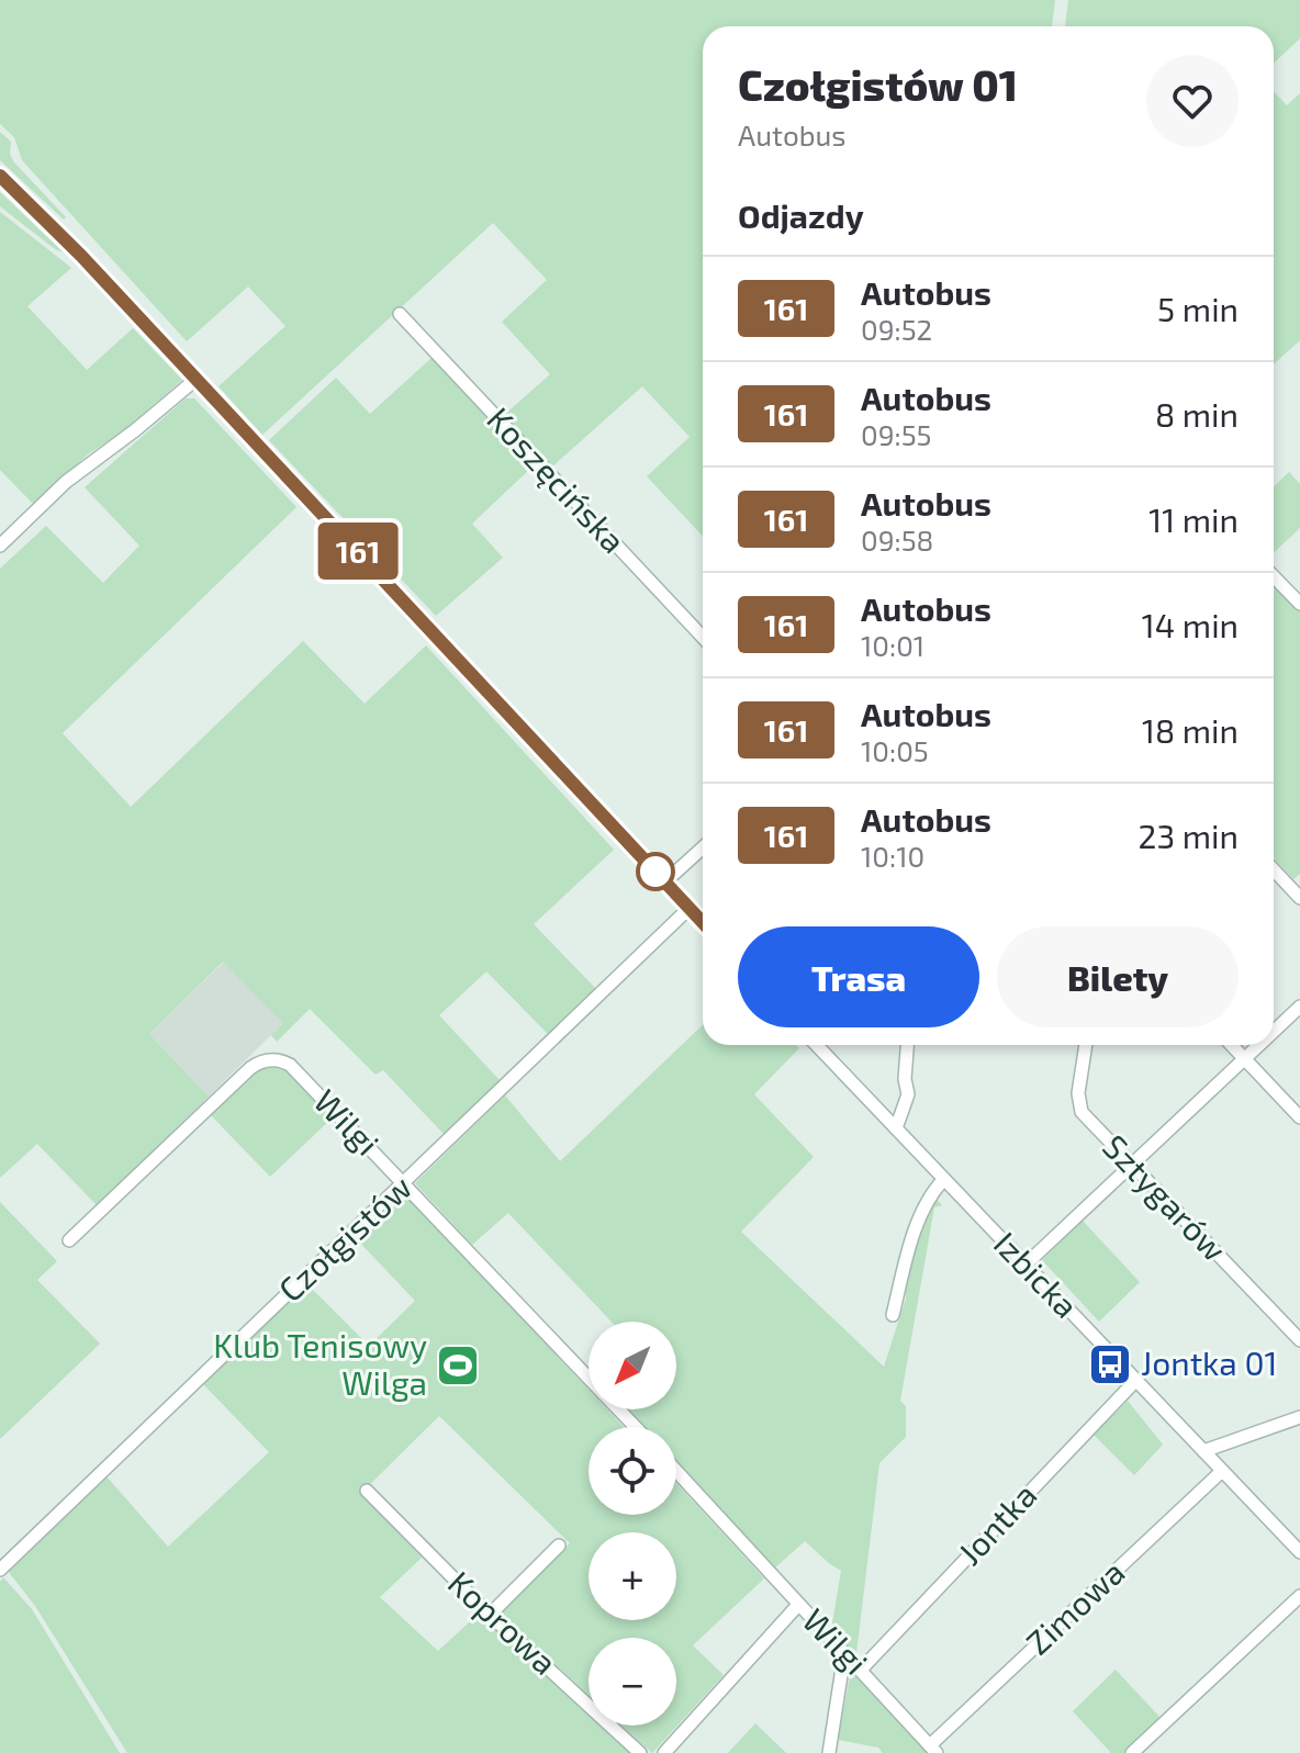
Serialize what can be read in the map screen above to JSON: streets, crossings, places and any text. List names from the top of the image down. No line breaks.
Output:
{"streets":{"street":["Koszęcińska","Wilgi","Sztygarów","Czołgistów","Izbicka","Jontka","Zimowa","Koprowa"]},"crossings":[["Wilgi","Czołgistów"],["Wilgi","Jontka"],["Wilgi","Zimowa"],["Izbicka","Jontka"],["Izbicka","Zimowa"]],"places":{"bus stop":["Jontka 01"],"sports":["Klub Tenisowy Wilga"]},"lines":["bus line 161"],"north":"bottom left","page":{"on_map":"161","heading":[["Czołgistów 01","Autobus"],"Odjazdy"],"list":[{"mark":"161","name":"Autobus","note":"09:52","value":"5 min"},{"mark":"161","name":"Autobus","note":"09:55","value":"8 min"},{"mark":"161","name":"Autobus","note":"09:58","value":"11 min"},{"mark":"161","name":"Autobus","note":"10:01","value":"14 min"},{"mark":"161","name":"Autobus","note":"10:05","value":"18 min"},{"mark":"161","name":"Autobus","note":"10:10","value":"23 min"}],"buttons":["Trasa","Bilety"],"map_buttons":["+","−"]}}
